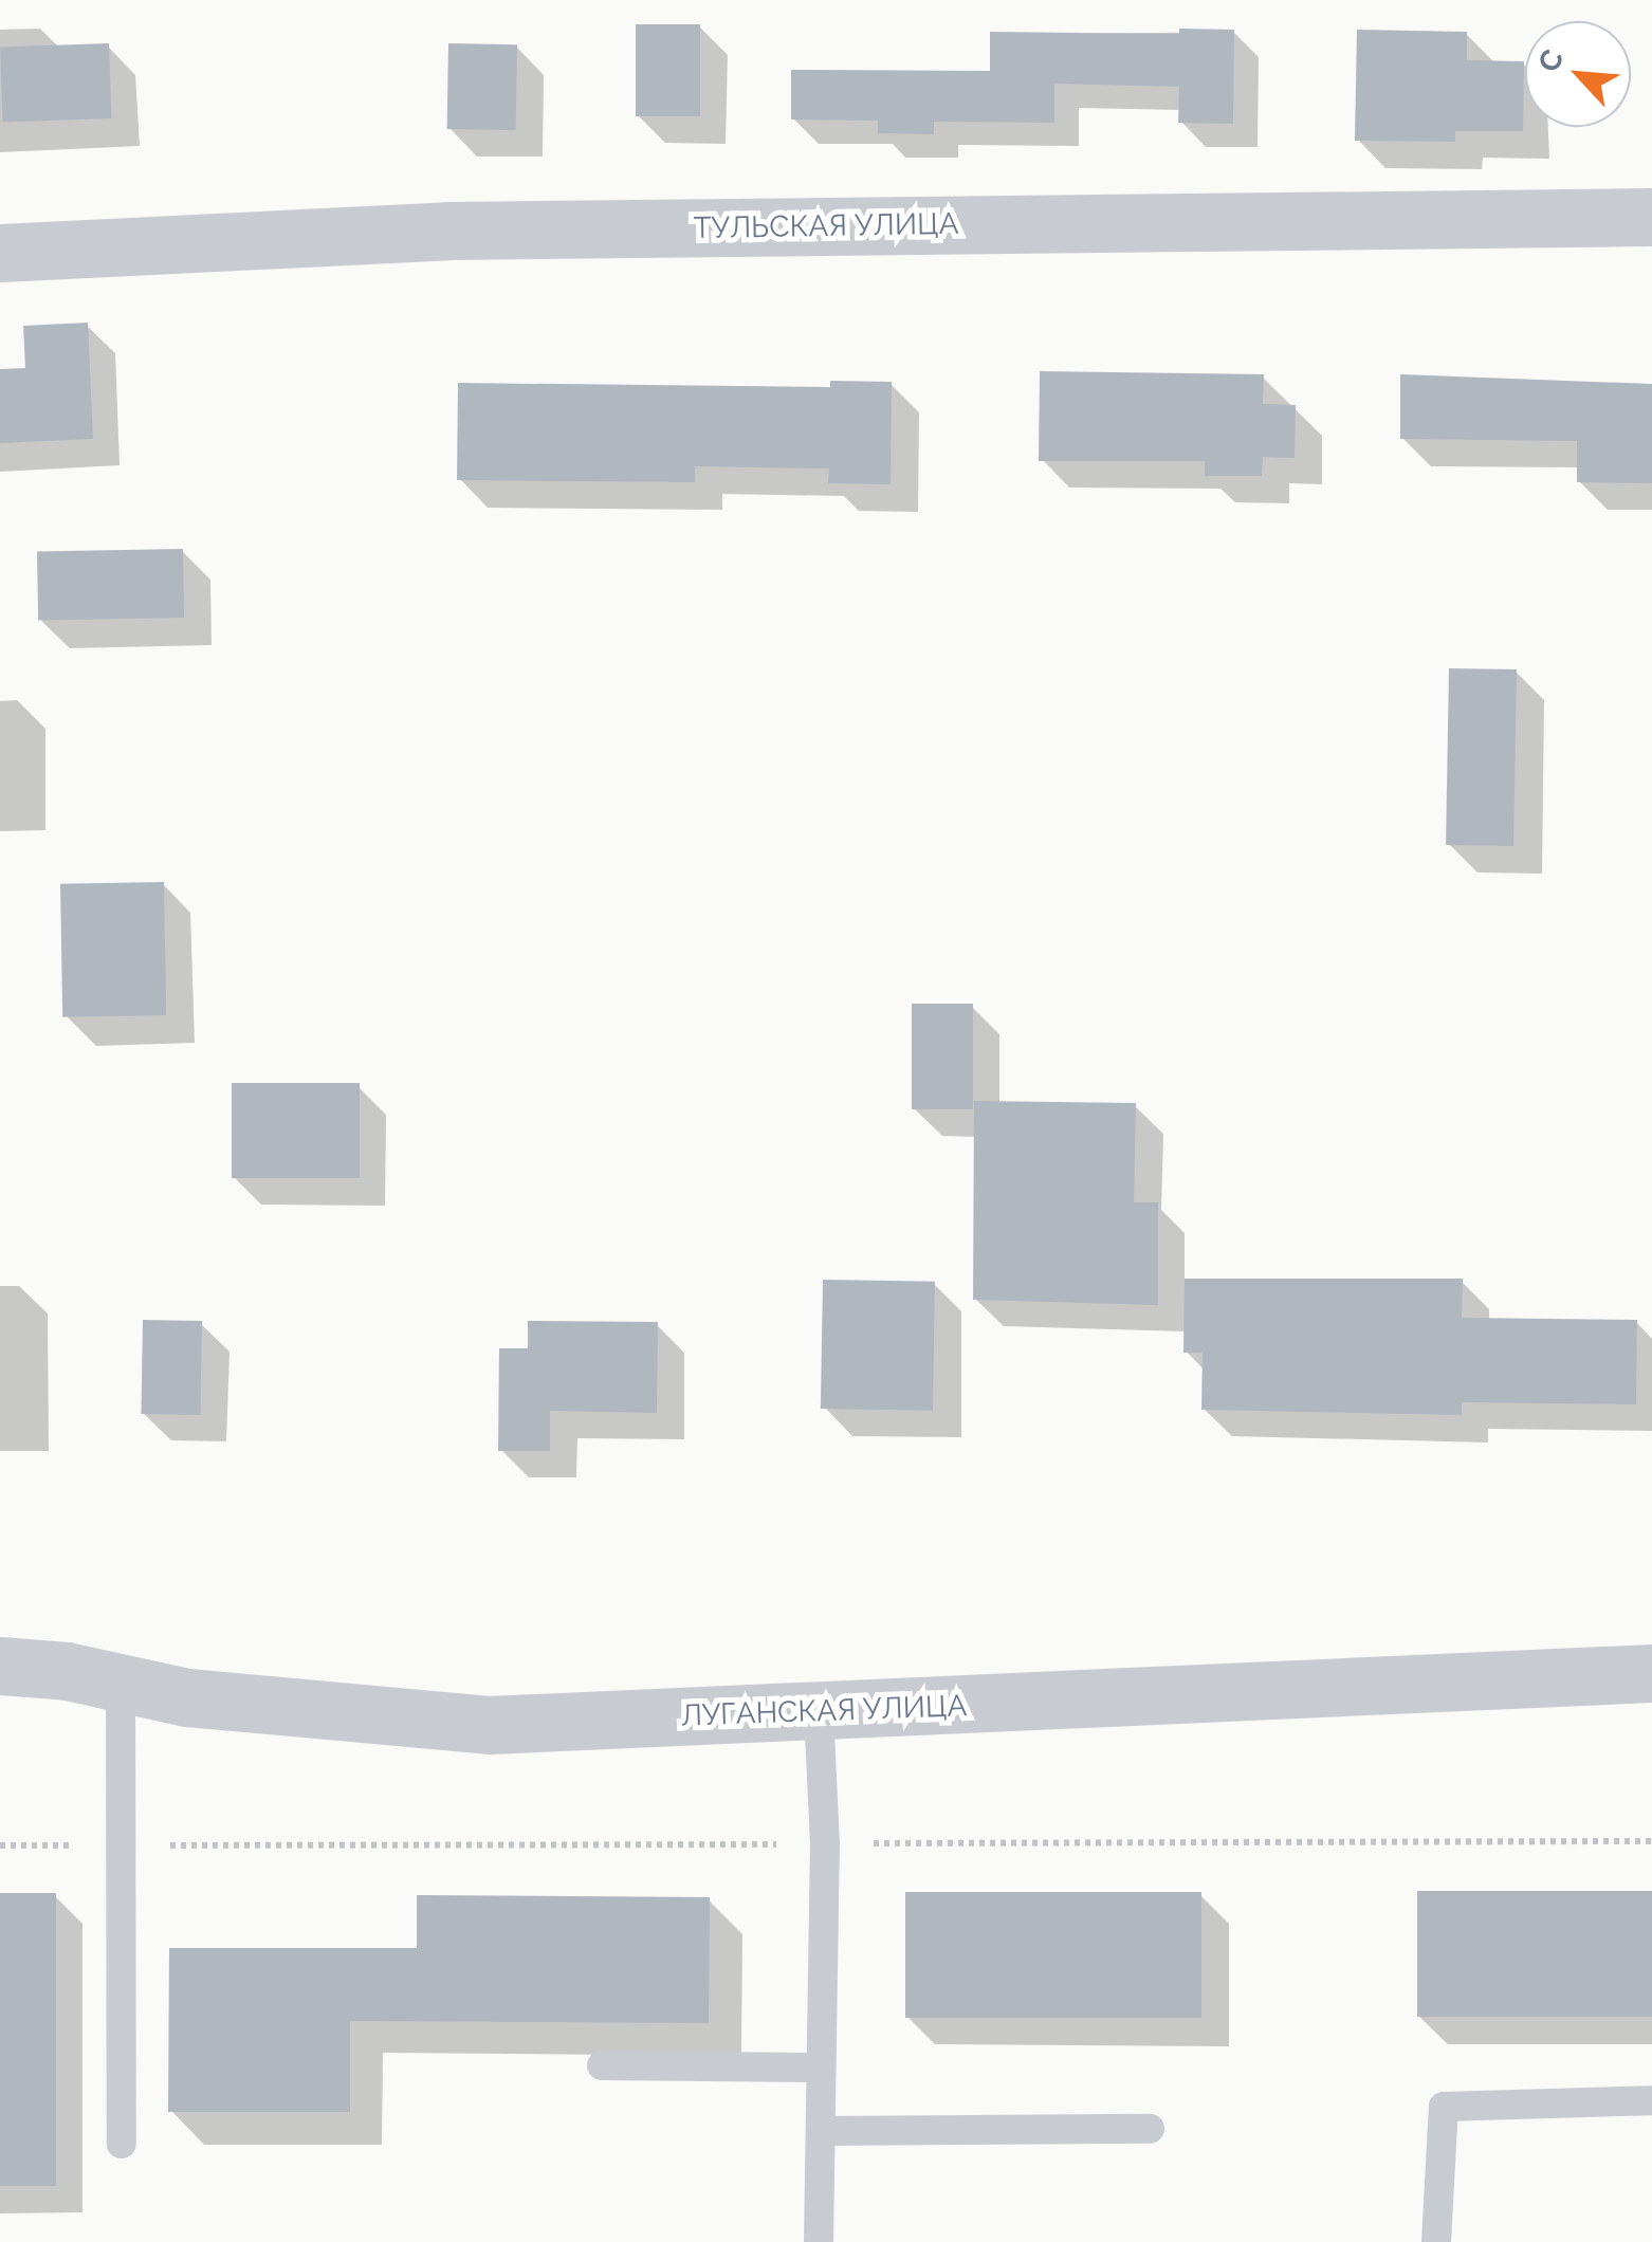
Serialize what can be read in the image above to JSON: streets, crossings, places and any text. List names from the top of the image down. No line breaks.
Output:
{"streets":{"street":["ТУЛЬСКАЯ УЛИЦА","ЛУГАНСКАЯ УЛИЦА"]},"north":"top left"}
